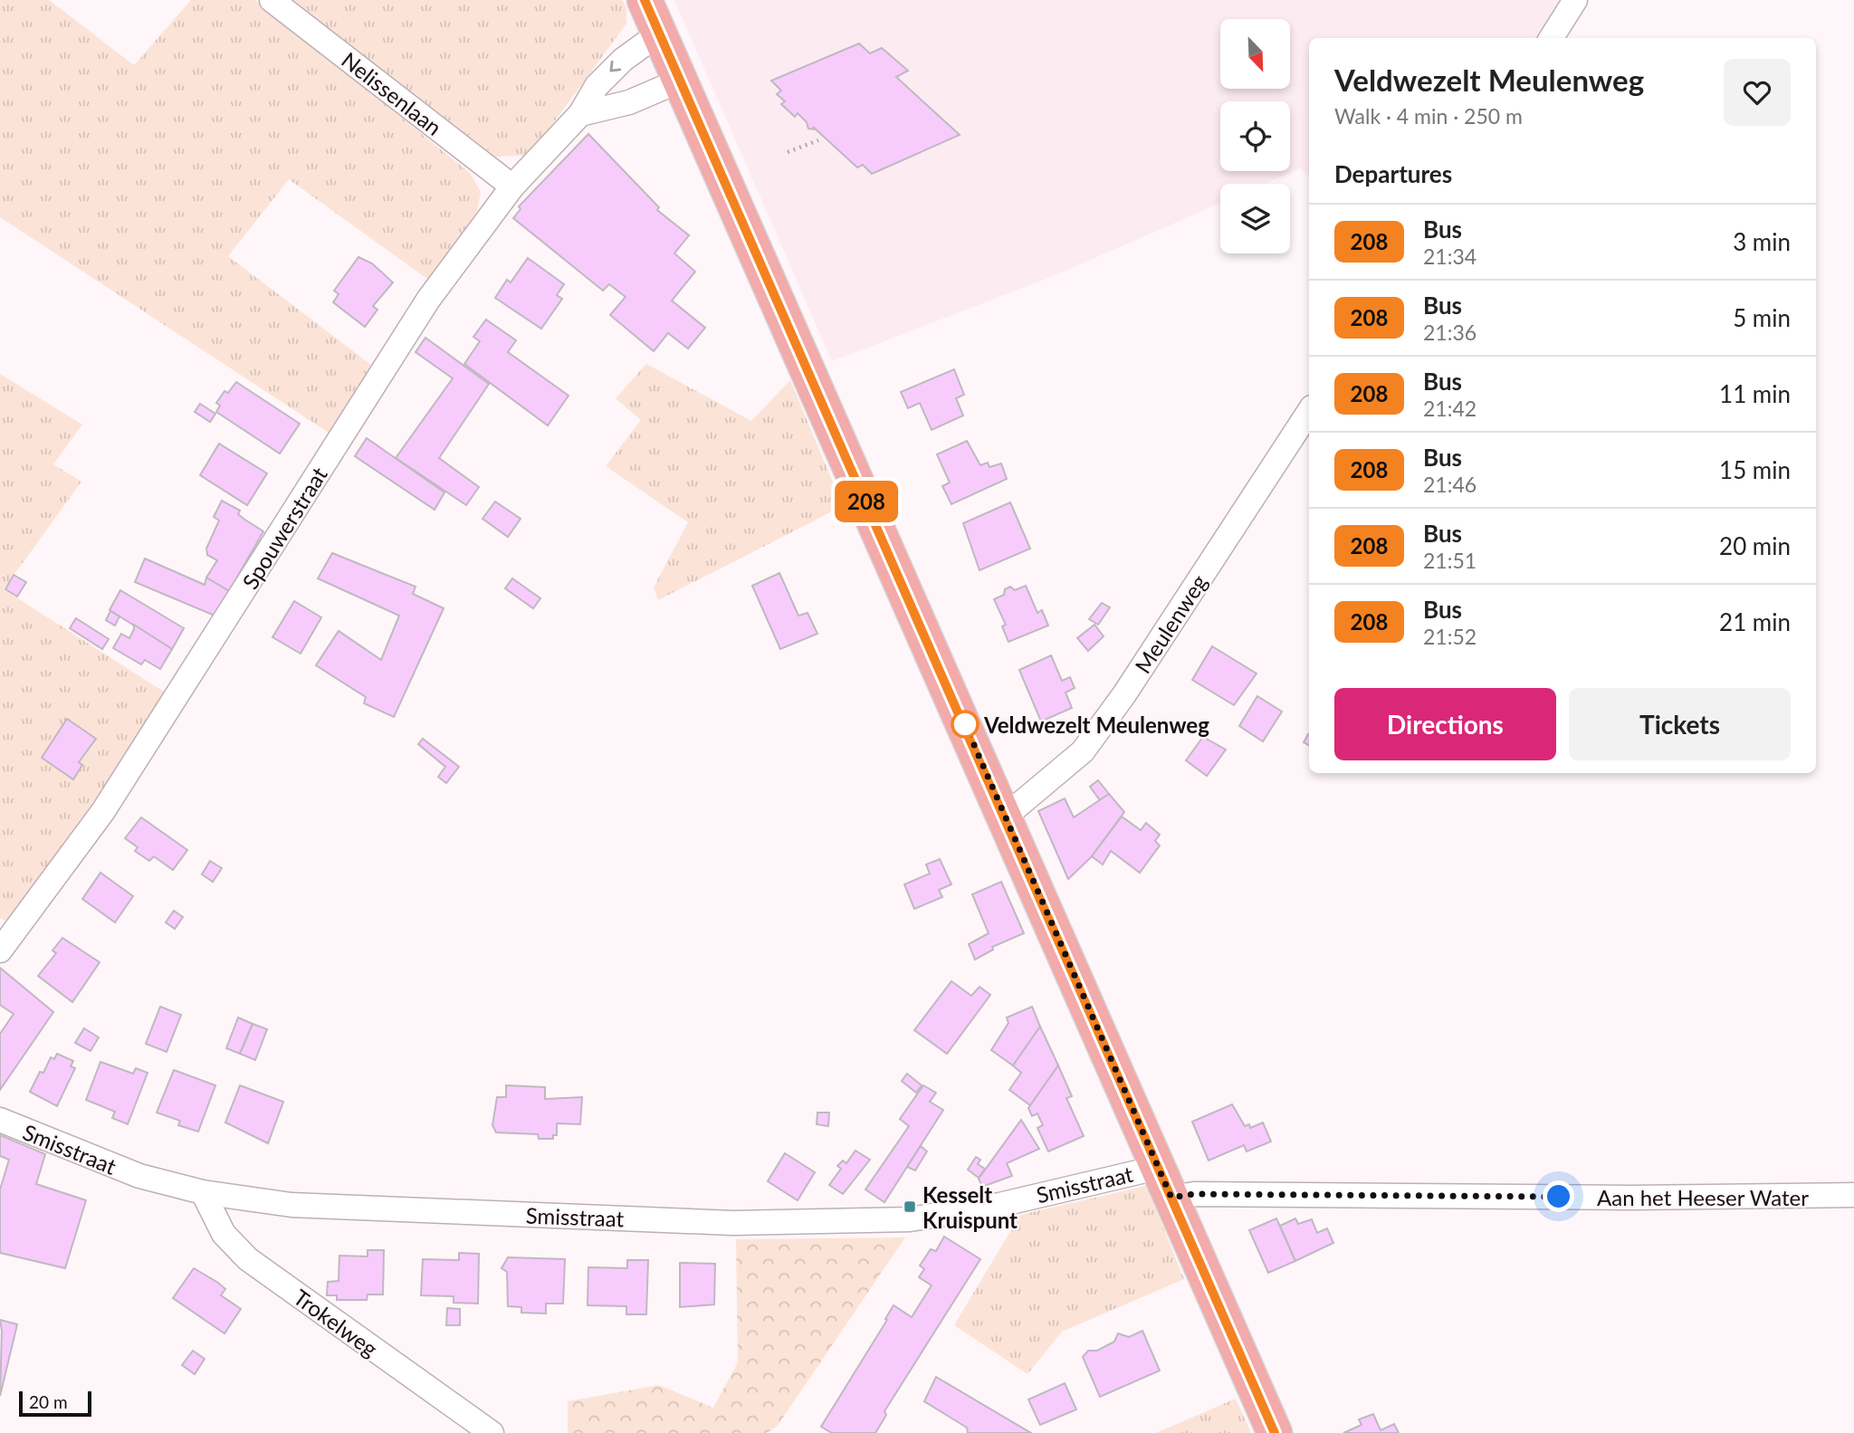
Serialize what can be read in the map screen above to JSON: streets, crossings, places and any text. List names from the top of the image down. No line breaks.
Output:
{"streets":{"street":["Nelissenlaan","Spouwerstraat","Meulenweg","Smisstraat","Aan het Heeser Water","Trokelweg"]},"crossings":[["Nelissenlaan","Spouwerstraat"],["Smisstraat","Trokelweg"]],"places":{"other":["Veldwezelt Meulenweg"],"transit":["Kesselt Kruispunt"]},"lines":["bus line 208"],"scale_bar":"20 m","north":"bottom right","page":{"on_map":"208","heading":[["Veldwezelt Meulenweg","Walk · 4 min · 250 m"],"Departures"],"list":[{"mark":"208","name":"Bus","note":"21:34","value":"3 min"},{"mark":"208","name":"Bus","note":"21:36","value":"5 min"},{"mark":"208","name":"Bus","note":"21:42","value":"11 min"},{"mark":"208","name":"Bus","note":"21:46","value":"15 min"},{"mark":"208","name":"Bus","note":"21:51","value":"20 min"},{"mark":"208","name":"Bus","note":"21:52","value":"21 min"}],"buttons":["Directions","Tickets"],"scale":"20 m"}}
